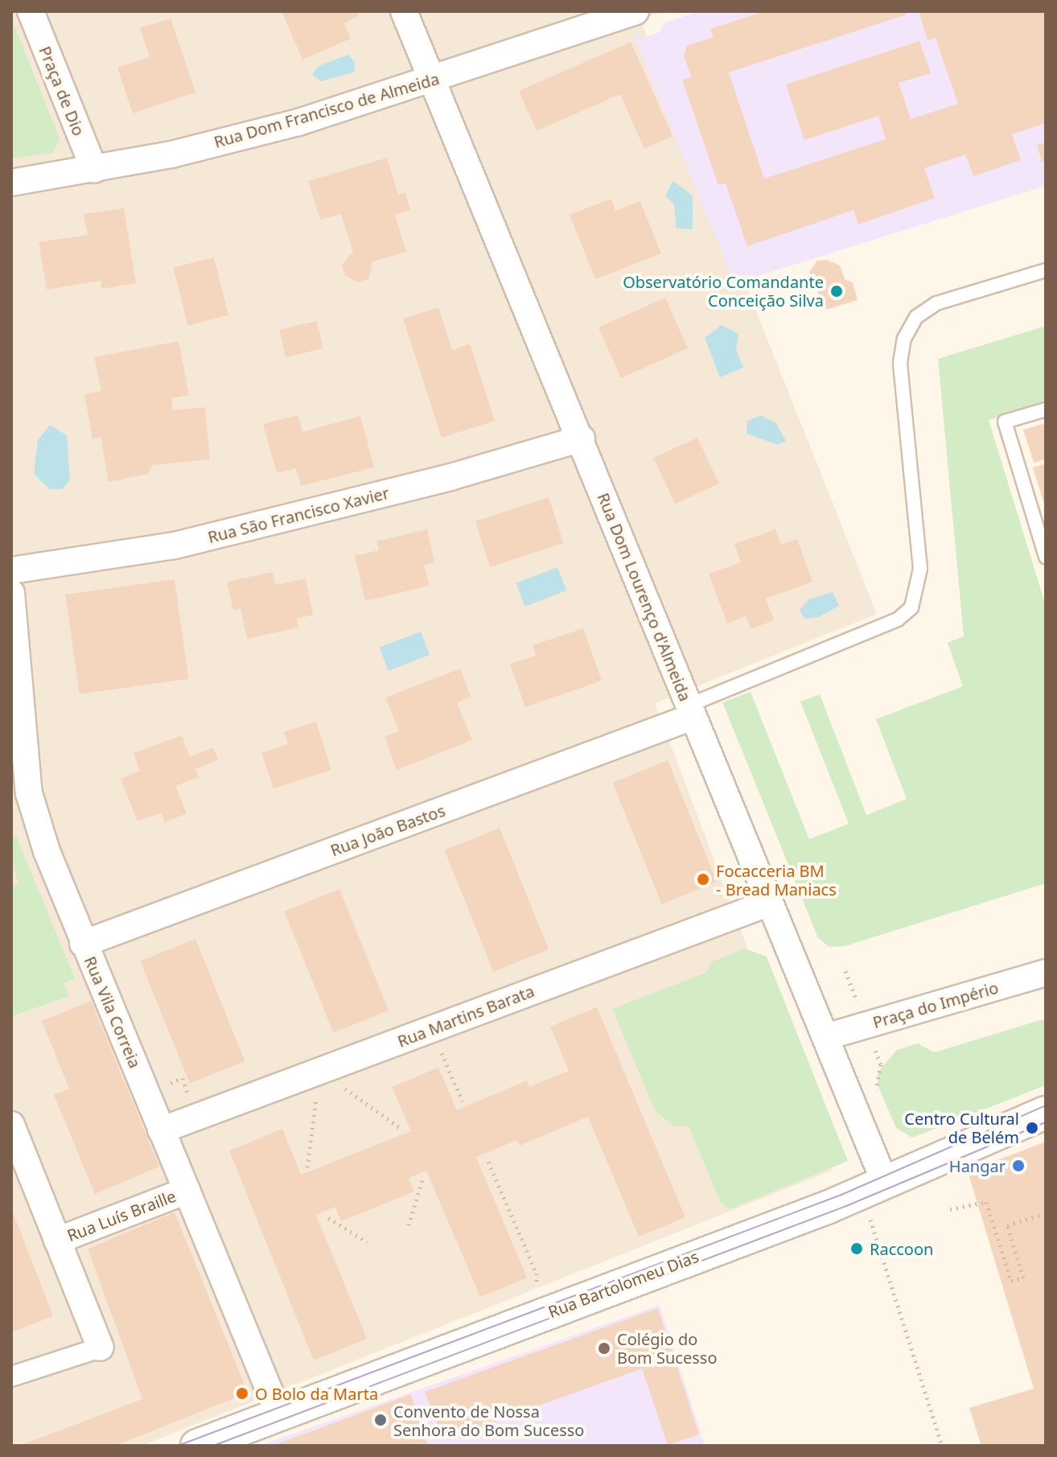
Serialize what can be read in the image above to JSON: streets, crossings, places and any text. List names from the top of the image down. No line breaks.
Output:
{"streets":{"street":["Praça de Dio","Rua Dom Francisco de Almeida","Rua São Francisco Xavier","Rua Dom Lourenço d'Almeida","Rua João Bastos","Praça do Império","Rua Vila Correia","Rua Martins Barata","Rua Luís Braille","Rua Bartolomeu Dias"]},"crossings":[["Praça de Dio","Rua Dom Francisco de Almeida"],["Rua Dom Francisco de Almeida","Rua Dom Lourenço d'Almeida"],["Rua São Francisco Xavier","Rua Dom Lourenço d'Almeida"],["Rua Dom Lourenço d'Almeida","Rua João Bastos"],["Rua Dom Lourenço d'Almeida","Praça do Império"],["Rua Dom Lourenço d'Almeida","Rua Martins Barata"],["Rua Dom Lourenço d'Almeida","Rua Bartolomeu Dias"],["Rua João Bastos","Rua Vila Correia"],["Rua Vila Correia","Rua Martins Barata"],["Rua Vila Correia","Rua Luís Braille"],["Rua Vila Correia","Rua Bartolomeu Dias"]],"places":["Observatório Comandante Conceição Silva","Focacceria BM - Bread Maniacs","Centro Cultural de Belém","Hangar","Raccoon","Colégio do Bom Sucesso","O Bolo da Marta","Convento de Nossa Senhora do Bom Sucesso"]}
